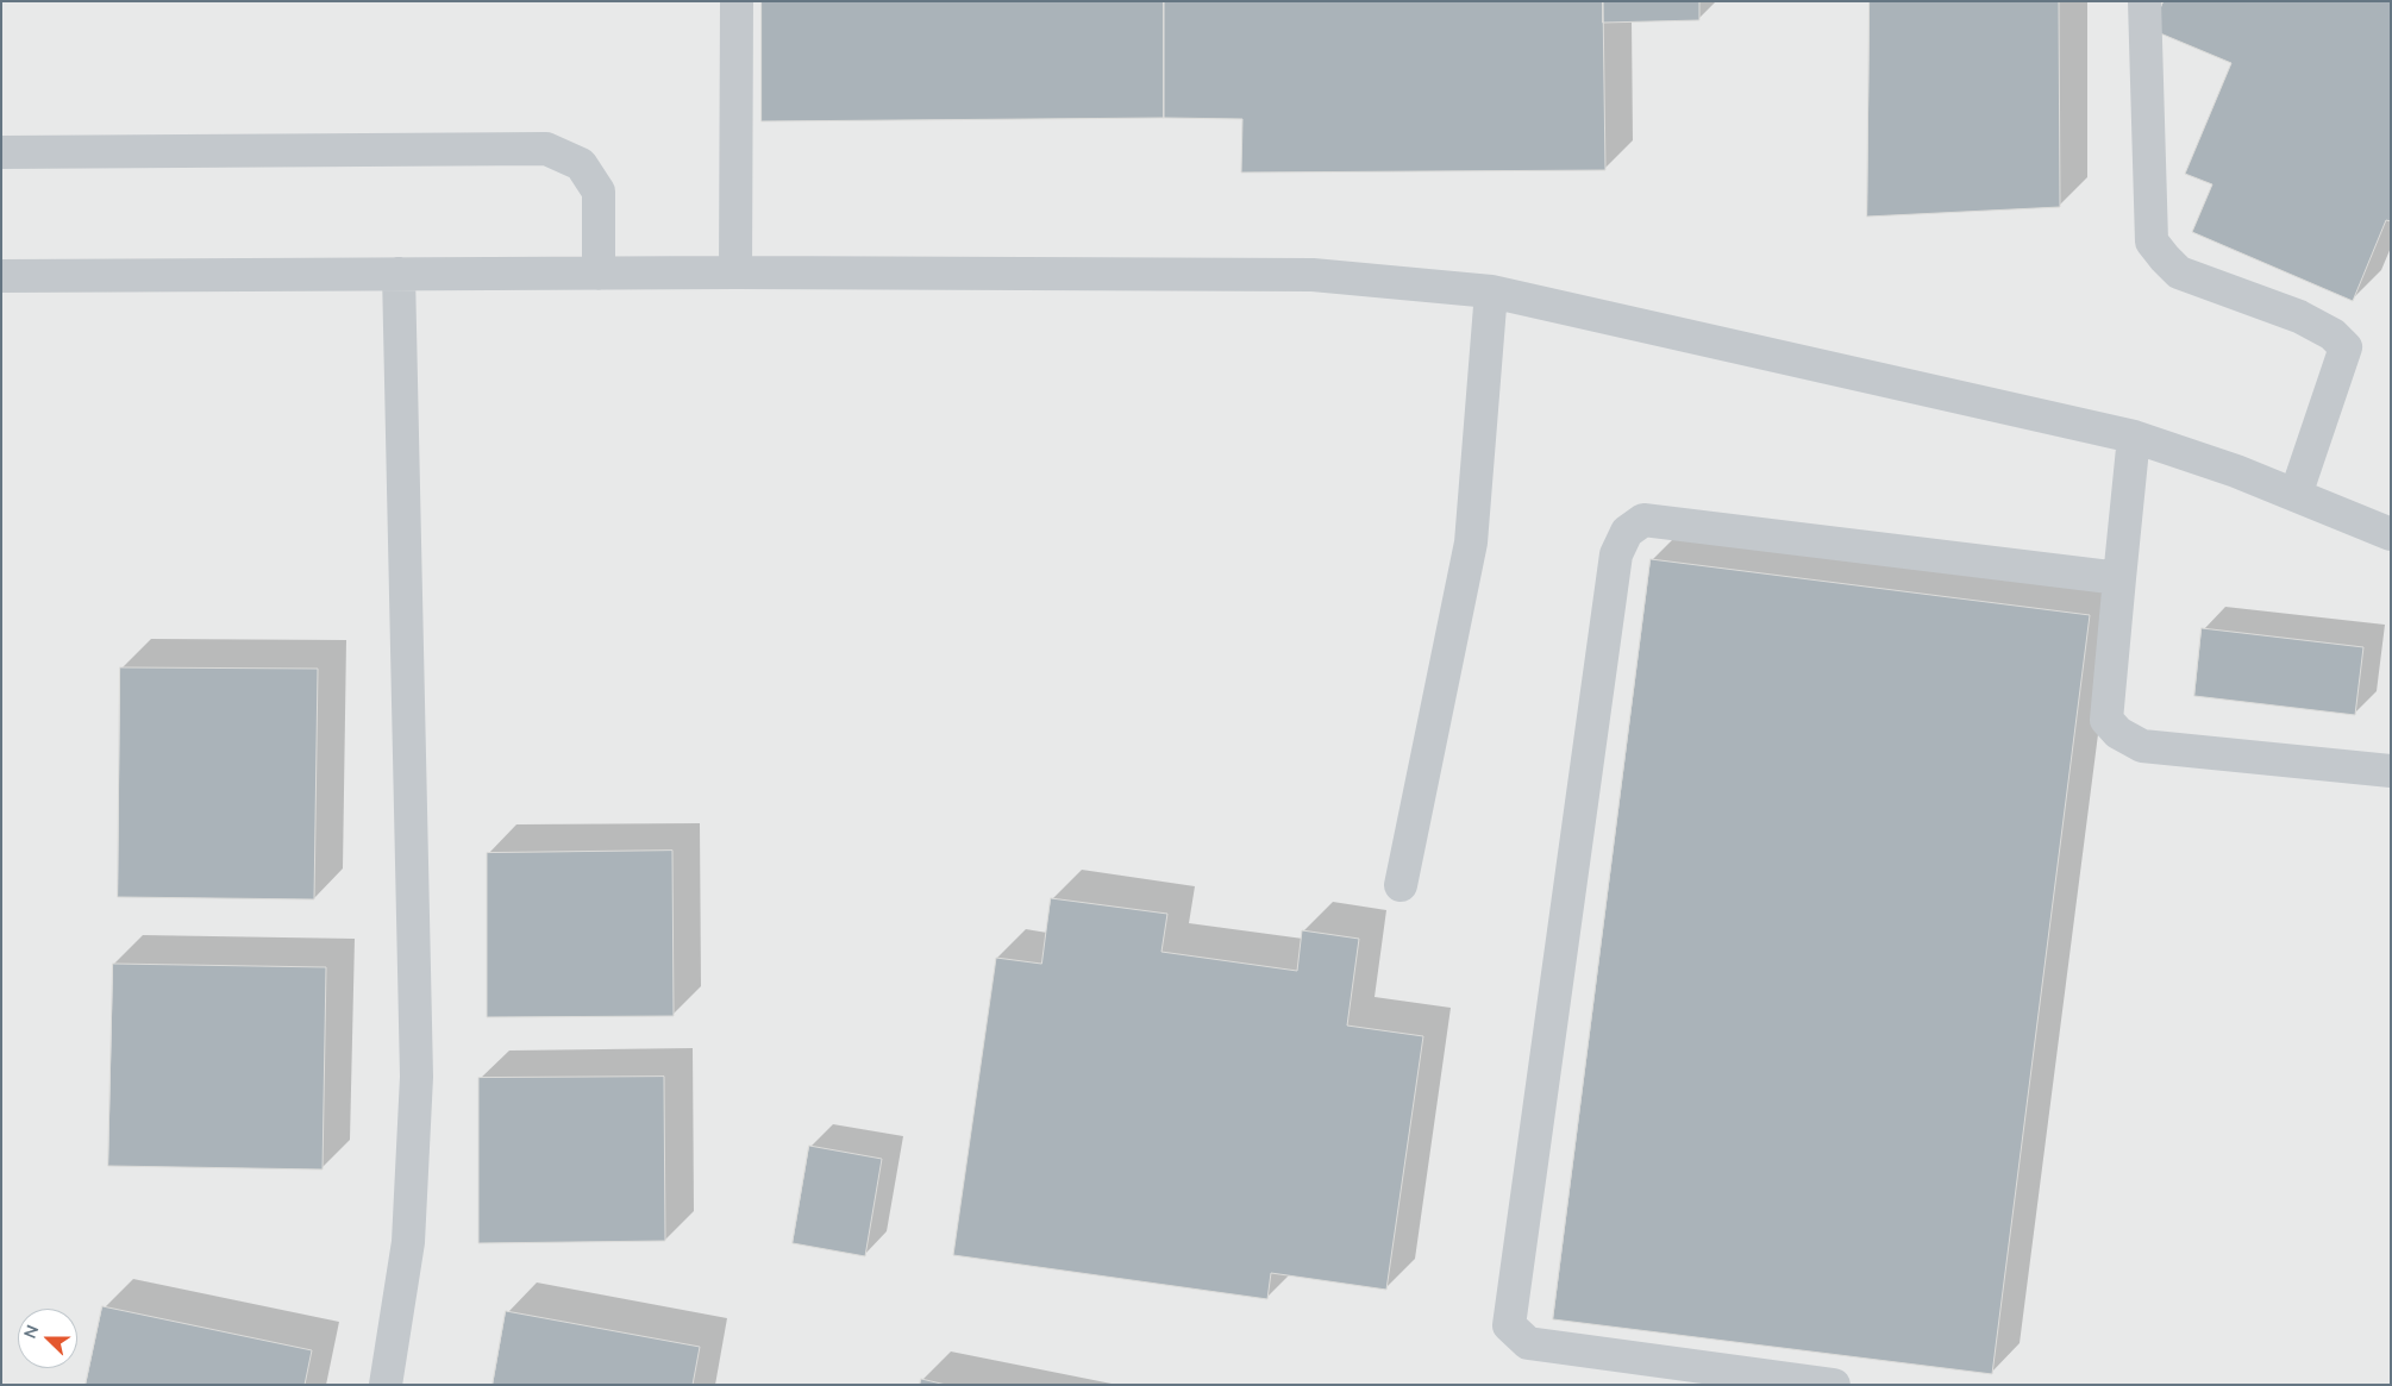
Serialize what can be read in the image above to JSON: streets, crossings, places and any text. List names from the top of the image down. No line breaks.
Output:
{"north":"left"}
